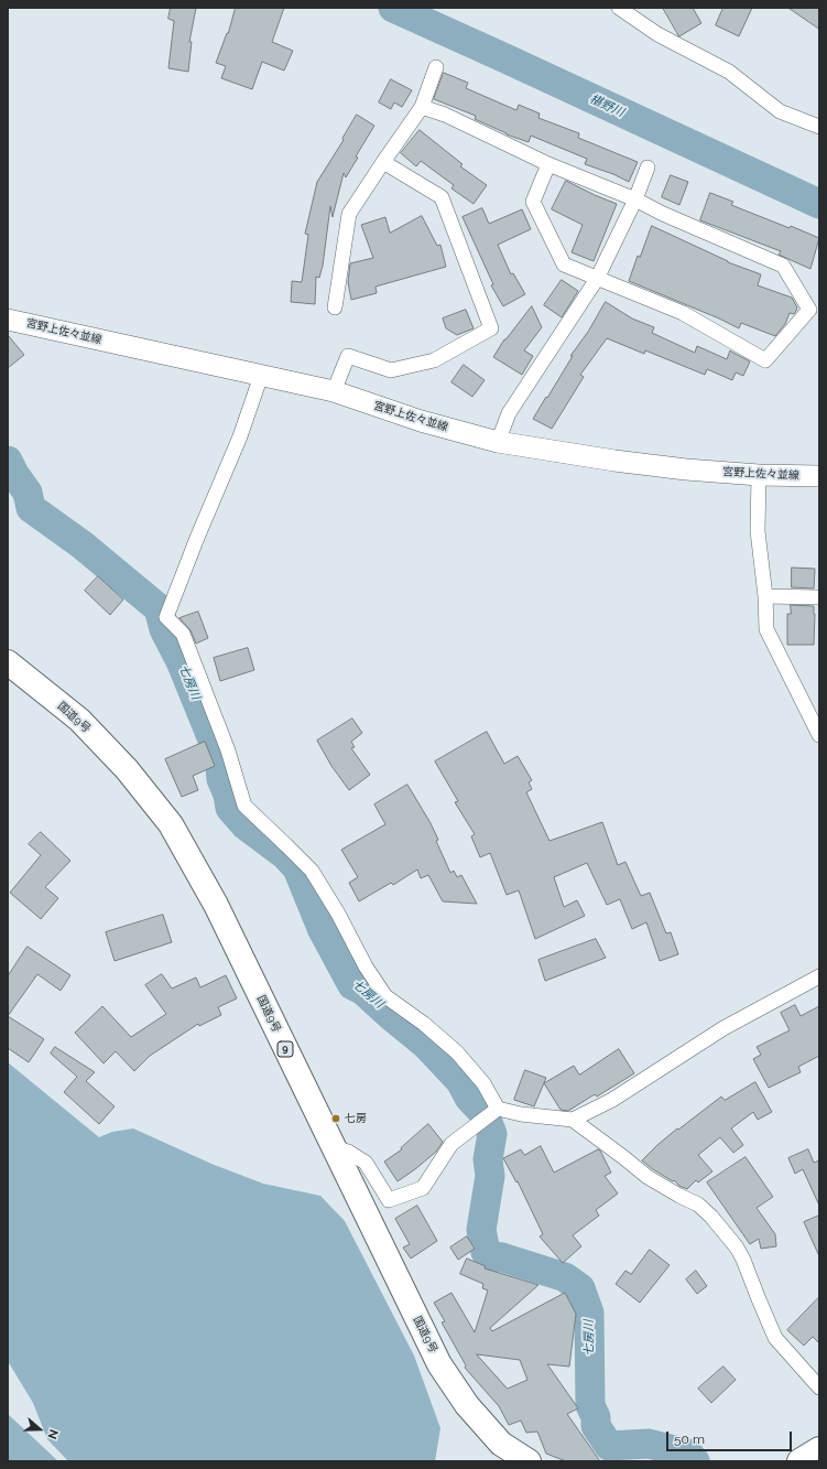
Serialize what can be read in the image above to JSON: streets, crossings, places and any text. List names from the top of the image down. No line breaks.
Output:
{"streets":{"highway":["国道9号","9"],"main road":["宮野上佐々並線"]},"water":["椹野川","七房川"],"places":["七房"],"scale_bar":"50 m","north":"right"}
